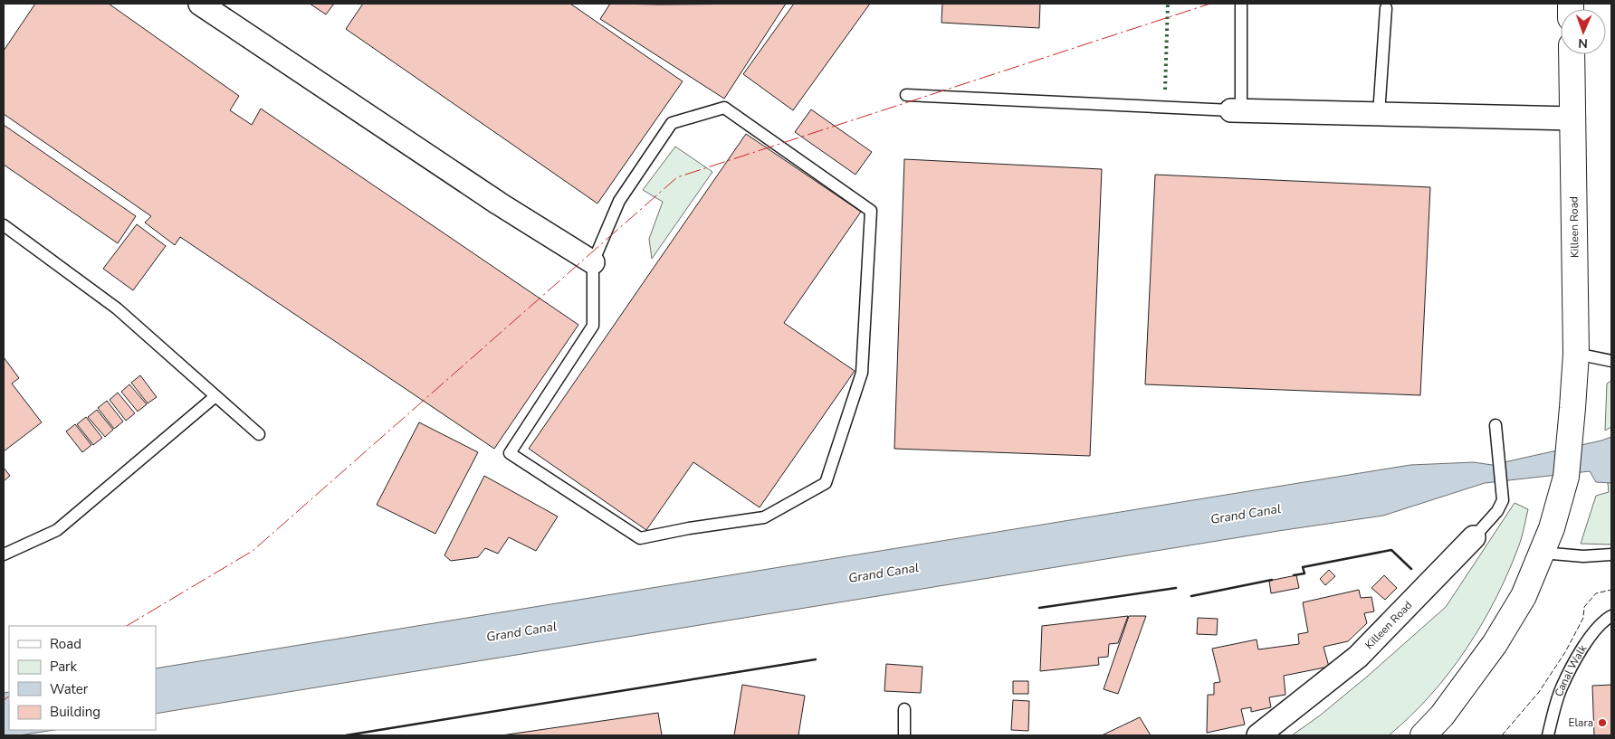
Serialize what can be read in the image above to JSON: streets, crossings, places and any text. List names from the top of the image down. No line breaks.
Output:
{"streets":{"street":["Killeen Road"],"lane":["Canal Walk"]},"water":["Grand Canal"],"places":["Elara"],"legend":["Road","Park","Water","Building"],"north":"bottom"}
